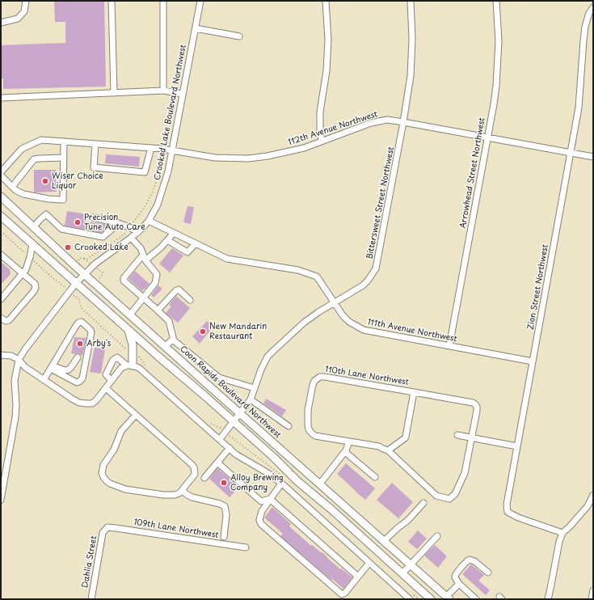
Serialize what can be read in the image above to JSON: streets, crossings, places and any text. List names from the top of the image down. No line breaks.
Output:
{"streets":{"main road":["Coon Rapids Boulevard Northwest"],"street":["Crooked Lake Boulevard Northwest","112th Avenue Northwest","Arrowhead Street Northwest","Bittersweet Street Northwest","Zion Street Northwest","111th Avenue Northwest","110th Lane Northwest","109th Lane Northwest","Dahlia Street"]},"crossings":[["Crooked Lake Boulevard Northwest","112th Avenue Northwest"],["Crooked Lake Boulevard Northwest","111th Avenue Northwest"],["Crooked Lake Boulevard Northwest","Coon Rapids Boulevard Northwest"],["112th Avenue Northwest","Arrowhead Street Northwest"],["112th Avenue Northwest","Bittersweet Street Northwest"],["112th Avenue Northwest","Zion Street Northwest"],["Arrowhead Street Northwest","111th Avenue Northwest"],["Bittersweet Street Northwest","111th Avenue Northwest"],["Bittersweet Street Northwest","Coon Rapids Boulevard Northwest"],["Zion Street Northwest","111th Avenue Northwest"],["109th Lane Northwest","Dahlia Street"]],"places":["Wiser Choice Liquor","Precision Tune Auto Care","Crooked Lake","New Mandarin Restaurant","Arby's","Alloy Brewing Company"]}
